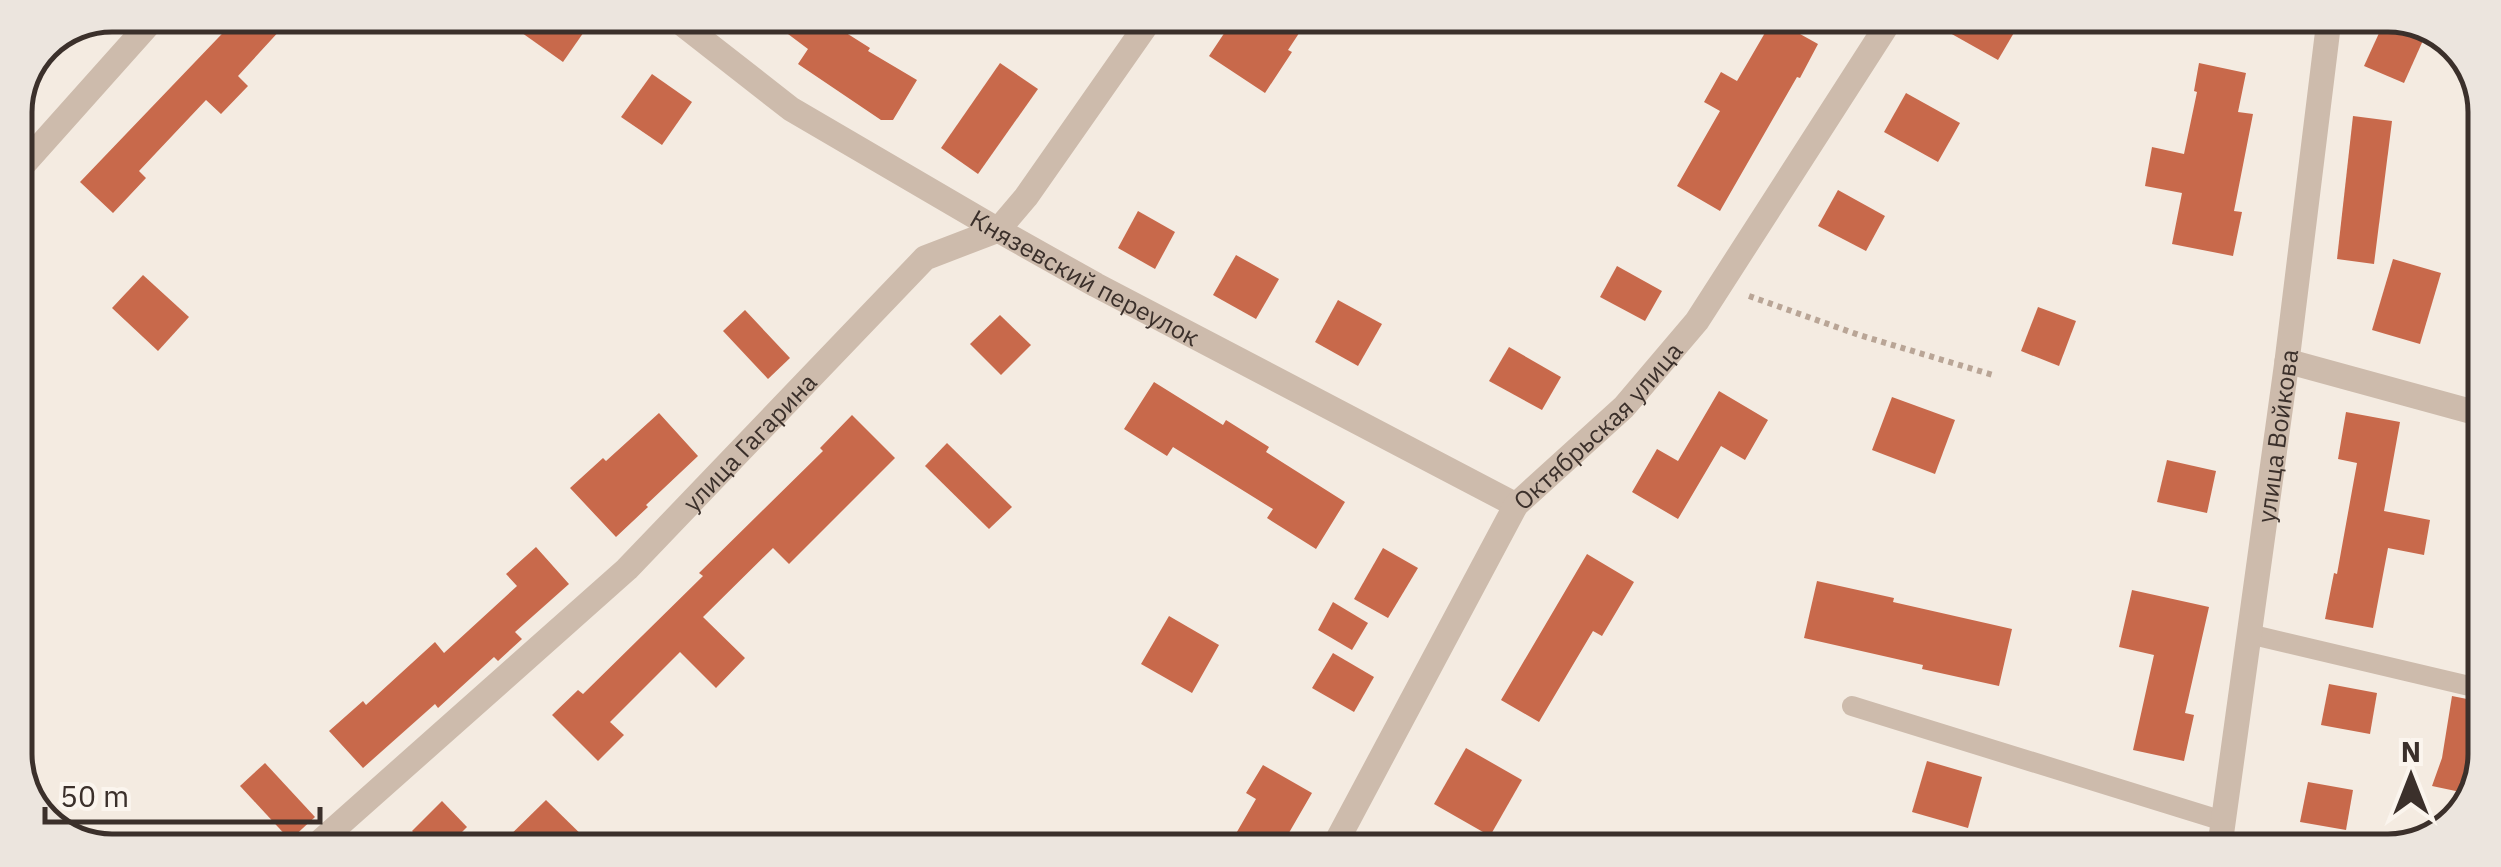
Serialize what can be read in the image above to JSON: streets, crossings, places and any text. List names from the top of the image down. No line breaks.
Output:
{"streets":{"street":["Князевский переулок","Октябрьская улица","улица Войкова","улица Гагарина"]},"crossings":[["Князевский переулок","Октябрьская улица"],["Князевский переулок","улица Гагарина"]],"scale_bar":"50 m","north":"top"}
